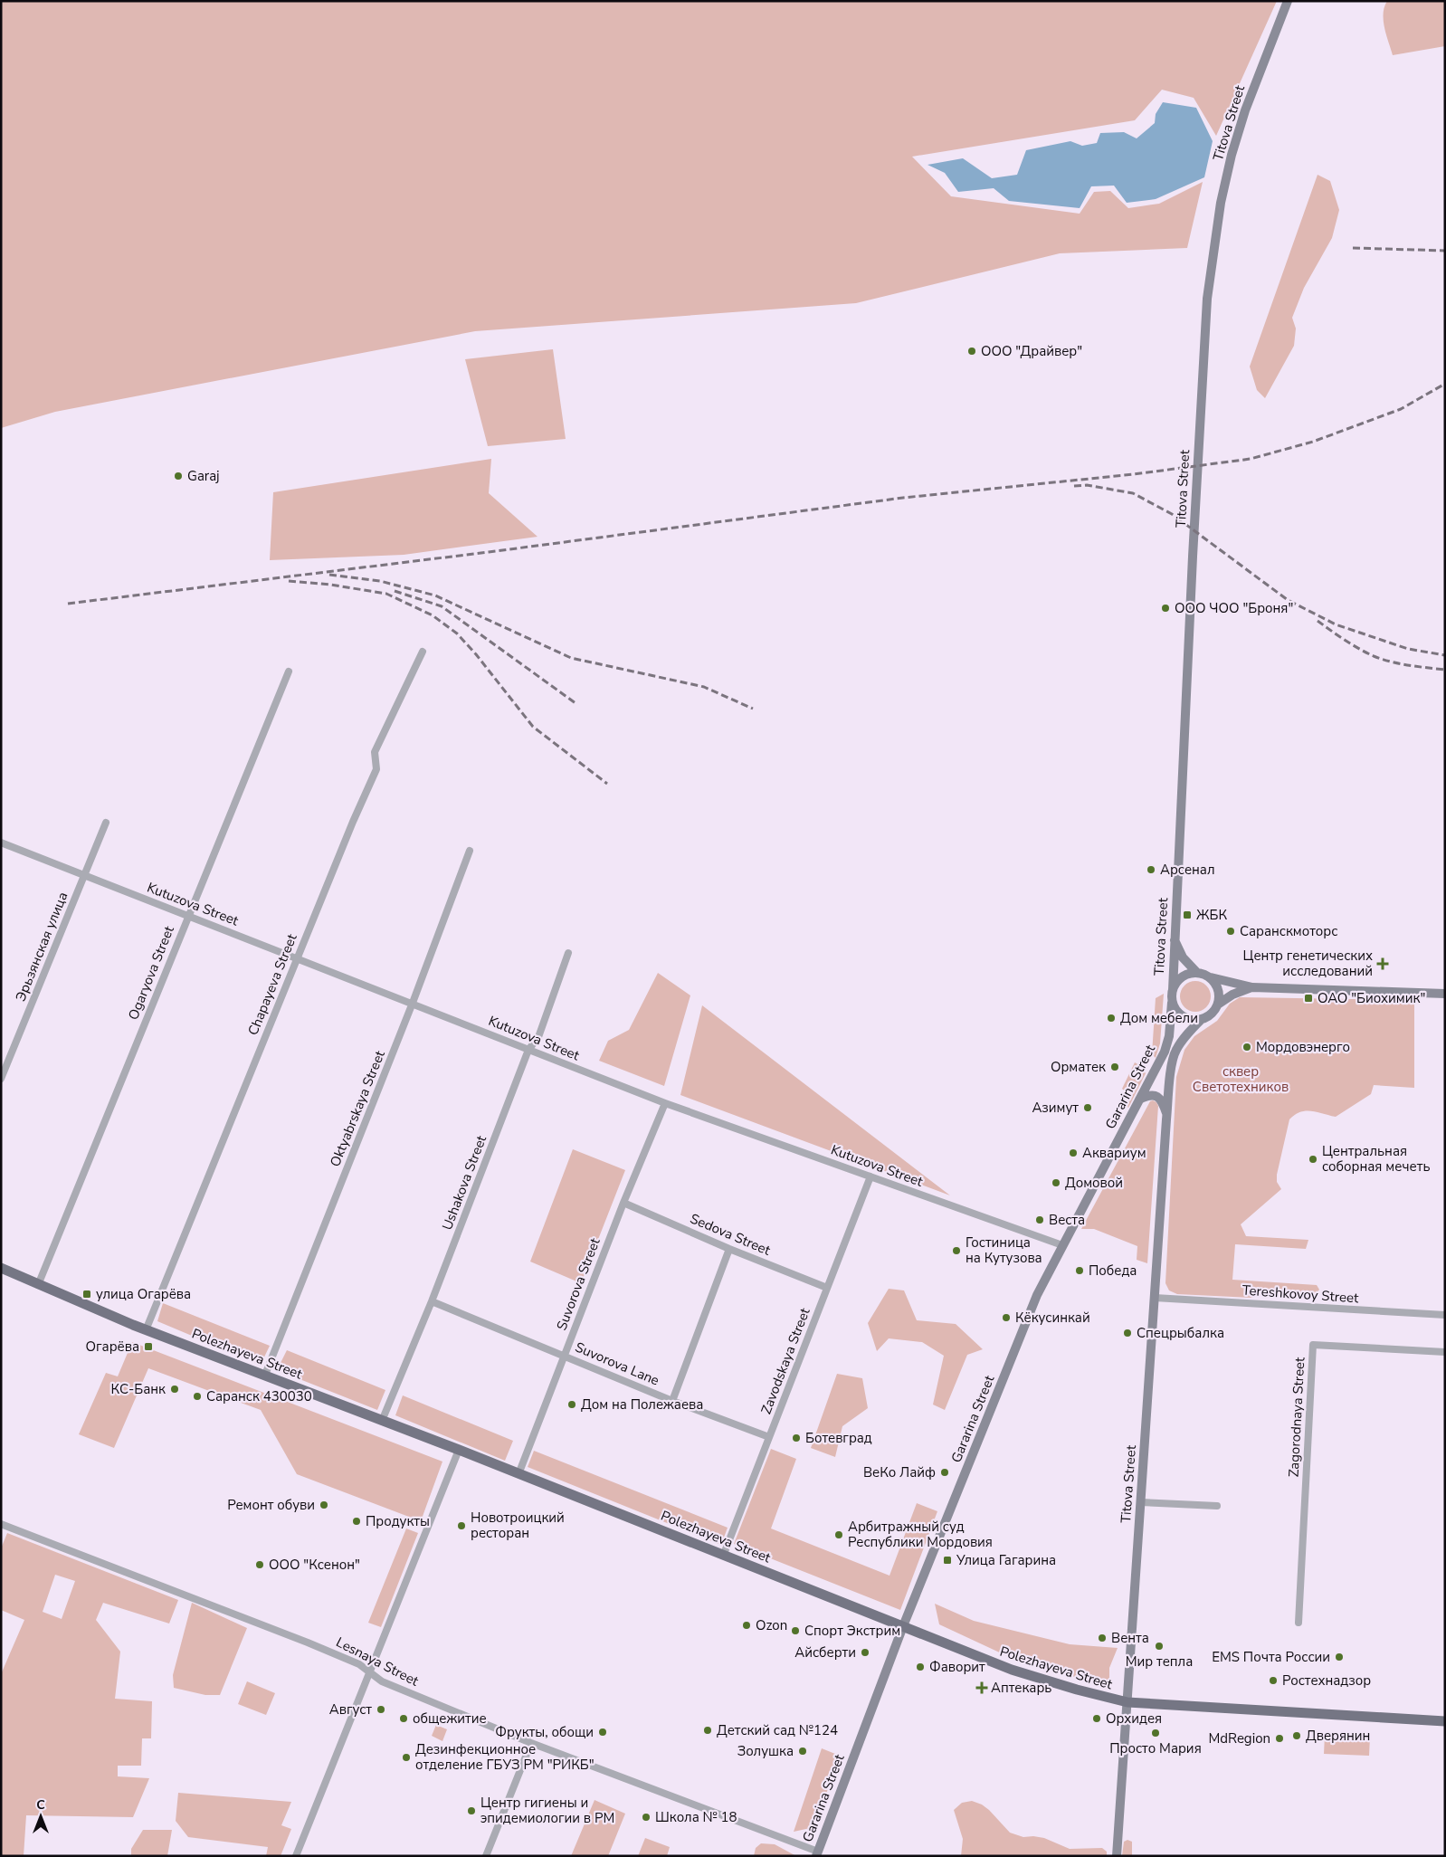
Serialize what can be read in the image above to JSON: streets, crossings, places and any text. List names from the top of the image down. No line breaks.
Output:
{"streets":{"main road":["Titova Street","Gararina Street","Polezhayeva Street"],"street":["Kutuzova Street","Эрьзянская улица","Ogaryova Street","Chapayeva Street","Oktyabrskaya Street","Ushakova Street","Sedova Street","Suvorova Street","Tereshkovoy Street","Zavodskaya Street","Suvorova Lane","Zagorodnaya Street","Lesnaya Street"]},"crossings":[["Titova Street","Gararina Street"],["Titova Street","Tereshkovoy Street"],["Titova Street","Polezhayeva Street"],["Kutuzova Street","Эрьзянская улица"],["Kutuzova Street","Ogaryova Street"],["Kutuzova Street","Chapayeva Street"],["Kutuzova Street","Gararina Street"],["Kutuzova Street","Oktyabrskaya Street"],["Kutuzova Street","Ushakova Street"],["Kutuzova Street","Suvorova Street"],["Kutuzova Street","Zavodskaya Street"],["Ogaryova Street","Polezhayeva Street"],["Chapayeva Street","Polezhayeva Street"],["Gararina Street","Polezhayeva Street"],["Gararina Street","Lesnaya Street"],["Oktyabrskaya Street","Polezhayeva Street"],["Ushakova Street","Polezhayeva Street"],["Ushakova Street","Suvorova Lane"],["Sedova Street","Suvorova Street"],["Sedova Street","Zavodskaya Street"],["Suvorova Street","Polezhayeva Street"],["Suvorova Street","Suvorova Lane"],["Polezhayeva Street","Zavodskaya Street"],["Zavodskaya Street","Suvorova Lane"]],"parks":["сквер Светотехников"],"places":{"other":["ООО \"Драйвер\"","Garaj","ООО ЧОО \"Броня\"","Арсенал","Саранскмоторс","Дом мебели","Мордовэнерго","Орматек","Азимут","Аквариум","Центральная соборная мечеть","Домовой","Веста","Гостиница на Кутузова","Победа","Кёкусинкай","Спецрыбалка","КС-Банк","Саранск 430030","Дом на Полежаева","Ботевград","ВеКо Лайф","Ремонт обуви","Продукты","Новотроицкий ресторан","Арбитражный суд Республики Мордовия","ООО \"Ксенон\"","Ozon","Спорт Экстрим","Вента","Мир тепла","Айсберти","EMS Почта России","Фаворит","Ростехнадзор","Август","общежитие","Орхидея","Детский сад №124","Фрукты, обощи","Просто Мария","Дверянин","MdRegion","Золушка","Дезинфекционное отделение ГБУЗ РМ \"РИКБ\"","Центр гигиены и эпидемиологии в РМ","Школа № 18"],"transit":["ЖБК","ОАО \"Биохимик\"","улица Огарёва","Огарёва","Улица Гагарина"],"health":["Центр генетических исследований","Аптекарь"]},"north":"top"}
